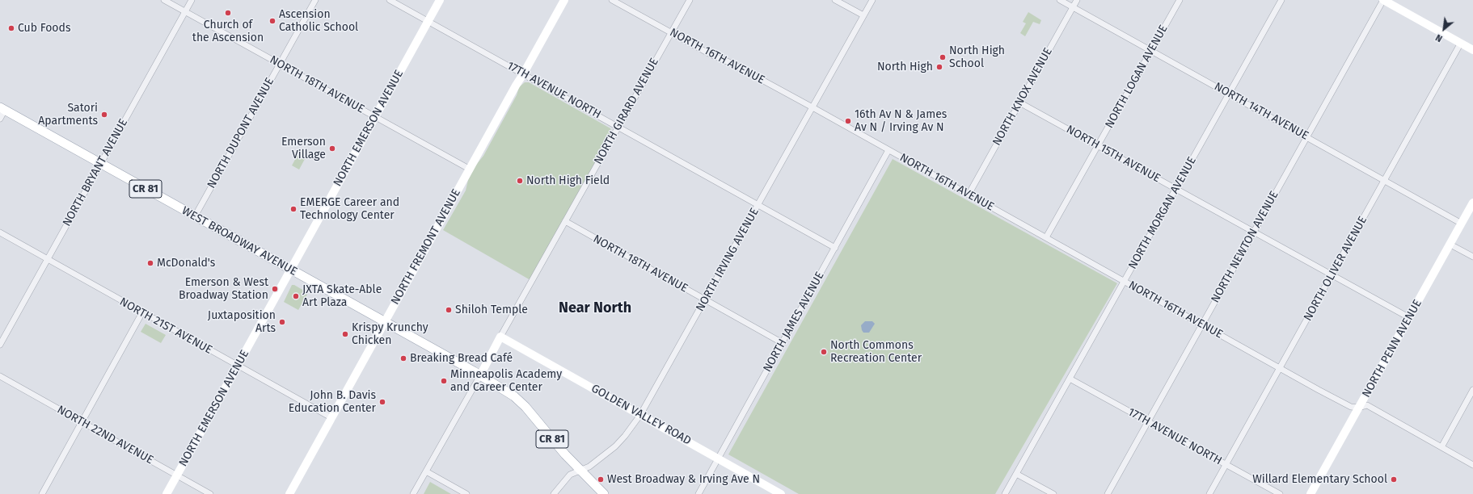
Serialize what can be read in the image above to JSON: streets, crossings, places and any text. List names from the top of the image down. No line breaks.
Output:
{"streets":{"main road":["CR 81","WEST BROADWAY AVENUE"],"street":["NORTH 16TH AVENUE","NORTH LOGAN AVENUE","NORTH 18TH AVENUE","17TH AVENUE NORTH","NORTH KNOX AVENUE","NORTH GIRARD AVENUE","NORTH 14TH AVENUE","NORTH EMERSON AVENUE","NORTH DUPONT AVENUE","NORTH 15TH AVENUE","NORTH BRYANT AVENUE","NORTH MORGAN AVENUE","NORTH FREMONT AVENUE","NORTH NEWTON AVENUE","NORTH IRVING AVENUE","NORTH OLIVER AVENUE","NORTH JAMES AVENUE","NORTH 21ST AVENUE","NORTH PENN AVENUE","GOLDEN VALLEY ROAD","NORTH 22ND AVENUE"]},"crossings":[["NORTH 16TH AVENUE","NORTH LOGAN AVENUE"],["NORTH 16TH AVENUE","NORTH KNOX AVENUE"],["NORTH 16TH AVENUE","NORTH GIRARD AVENUE"],["NORTH 16TH AVENUE","NORTH MORGAN AVENUE"],["NORTH 16TH AVENUE","NORTH NEWTON AVENUE"],["NORTH 16TH AVENUE","NORTH IRVING AVENUE"],["NORTH 16TH AVENUE","NORTH OLIVER AVENUE"],["NORTH 16TH AVENUE","NORTH JAMES AVENUE"],["NORTH 16TH AVENUE","NORTH PENN AVENUE"],["NORTH LOGAN AVENUE","NORTH 14TH AVENUE"],["NORTH LOGAN AVENUE","NORTH 15TH AVENUE"],["NORTH 18TH AVENUE","NORTH GIRARD AVENUE"],["NORTH 18TH AVENUE","NORTH EMERSON AVENUE"],["NORTH 18TH AVENUE","NORTH DUPONT AVENUE"],["NORTH 18TH AVENUE","NORTH BRYANT AVENUE"],["NORTH 18TH AVENUE","NORTH FREMONT AVENUE"],["NORTH 18TH AVENUE","NORTH IRVING AVENUE"],["NORTH 18TH AVENUE","NORTH JAMES AVENUE"],["17TH AVENUE NORTH","NORTH GIRARD AVENUE"],["17TH AVENUE NORTH","NORTH EMERSON AVENUE"],["17TH AVENUE NORTH","NORTH MORGAN AVENUE"],["17TH AVENUE NORTH","NORTH FREMONT AVENUE"],["17TH AVENUE NORTH","NORTH NEWTON AVENUE"],["17TH AVENUE NORTH","NORTH IRVING AVENUE"],["17TH AVENUE NORTH","NORTH OLIVER AVENUE"],["17TH AVENUE NORTH","NORTH JAMES AVENUE"],["NORTH KNOX AVENUE","NORTH 14TH AVENUE"],["NORTH KNOX AVENUE","NORTH 15TH AVENUE"],["NORTH GIRARD AVENUE","WEST BROADWAY AVENUE"],["NORTH GIRARD AVENUE","GOLDEN VALLEY ROAD"],["NORTH 14TH AVENUE","NORTH MORGAN AVENUE"],["NORTH 14TH AVENUE","NORTH NEWTON AVENUE"],["NORTH 14TH AVENUE","NORTH OLIVER AVENUE"],["NORTH 14TH AVENUE","NORTH PENN AVENUE"],["NORTH EMERSON AVENUE","WEST BROADWAY AVENUE"],["NORTH EMERSON AVENUE","NORTH 21ST AVENUE"],["NORTH EMERSON AVENUE","NORTH 22ND AVENUE"],["NORTH DUPONT AVENUE","WEST BROADWAY AVENUE"],["NORTH 15TH AVENUE","NORTH MORGAN AVENUE"],["NORTH 15TH AVENUE","NORTH NEWTON AVENUE"],["NORTH 15TH AVENUE","NORTH OLIVER AVENUE"],["NORTH 15TH AVENUE","NORTH PENN AVENUE"],["NORTH BRYANT AVENUE","WEST BROADWAY AVENUE"],["NORTH BRYANT AVENUE","NORTH 21ST AVENUE"],["WEST BROADWAY AVENUE","NORTH FREMONT AVENUE"],["WEST BROADWAY AVENUE","NORTH IRVING AVENUE"],["NORTH FREMONT AVENUE","NORTH 21ST AVENUE"],["NORTH IRVING AVENUE","GOLDEN VALLEY ROAD"],["NORTH JAMES AVENUE","GOLDEN VALLEY ROAD"]],"districts":["Near North"],"places":["Church of the Ascension","Ascension Catholic School","Cub Foods","North High School","North High","Satori Apartments","16th Av N & James Av N / Irving Av N","Emerson Village","North High Field","EMERGE Career and Technology Center","McDonald's","Emerson & West Broadway Station","JXTA Skate-Able Art Plaza","Shiloh Temple","Juxtaposition Arts","Krispy Krunchy Chicken","North Commons Recreation Center","Breaking Bread Café","Minneapolis Academy and Career Center","John B. Davis Education Center","West Broadway & Irving Ave N","Willard Elementary School"],"north":"bottom left"}
